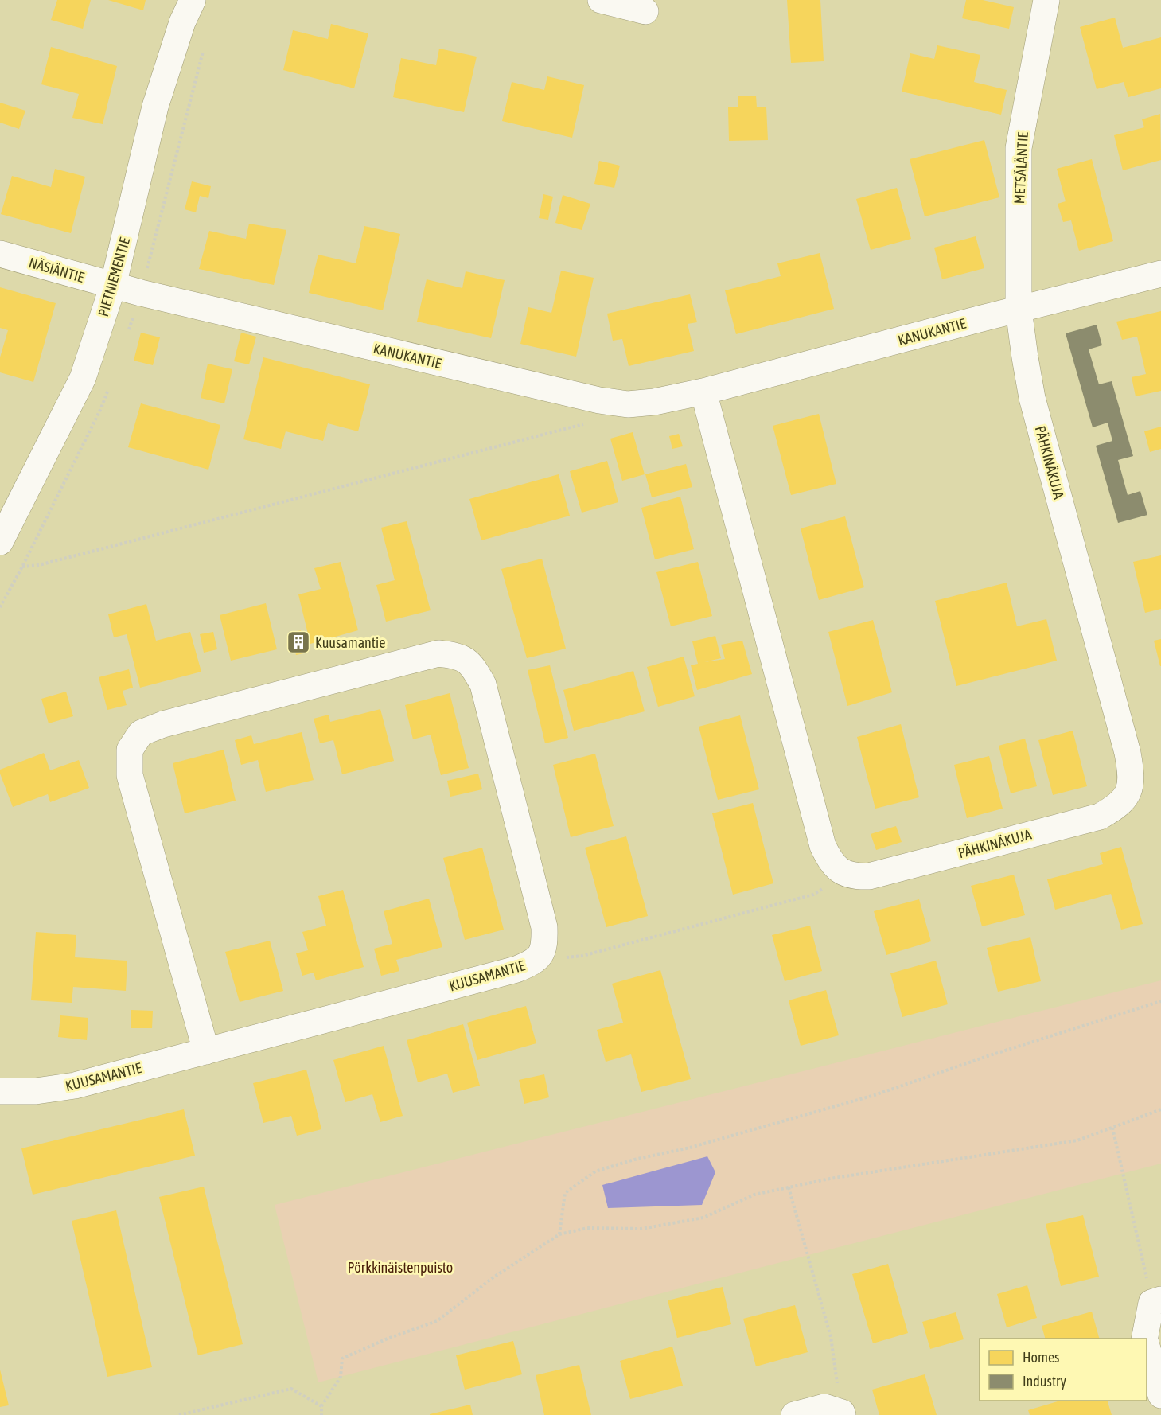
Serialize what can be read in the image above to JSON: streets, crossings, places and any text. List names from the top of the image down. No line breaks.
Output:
{"streets":{"street":["METSÄLÄNTIE","NÄSIÄNTIE","PIETNIEMENTIE","KANUKANTIE","PÄHKINÄKUJA","KUUSAMANTIE"]},"crossings":[["METSÄLÄNTIE","KANUKANTIE"],["METSÄLÄNTIE","PÄHKINÄKUJA"],["NÄSIÄNTIE","PIETNIEMENTIE"],["NÄSIÄNTIE","KANUKANTIE"],["PIETNIEMENTIE","KANUKANTIE"],["KANUKANTIE","PÄHKINÄKUJA"]],"parks":["Pörkkinäistenpuisto"],"places":{"building":["Kuusamantie"]},"legend":["Homes","Industry"]}
